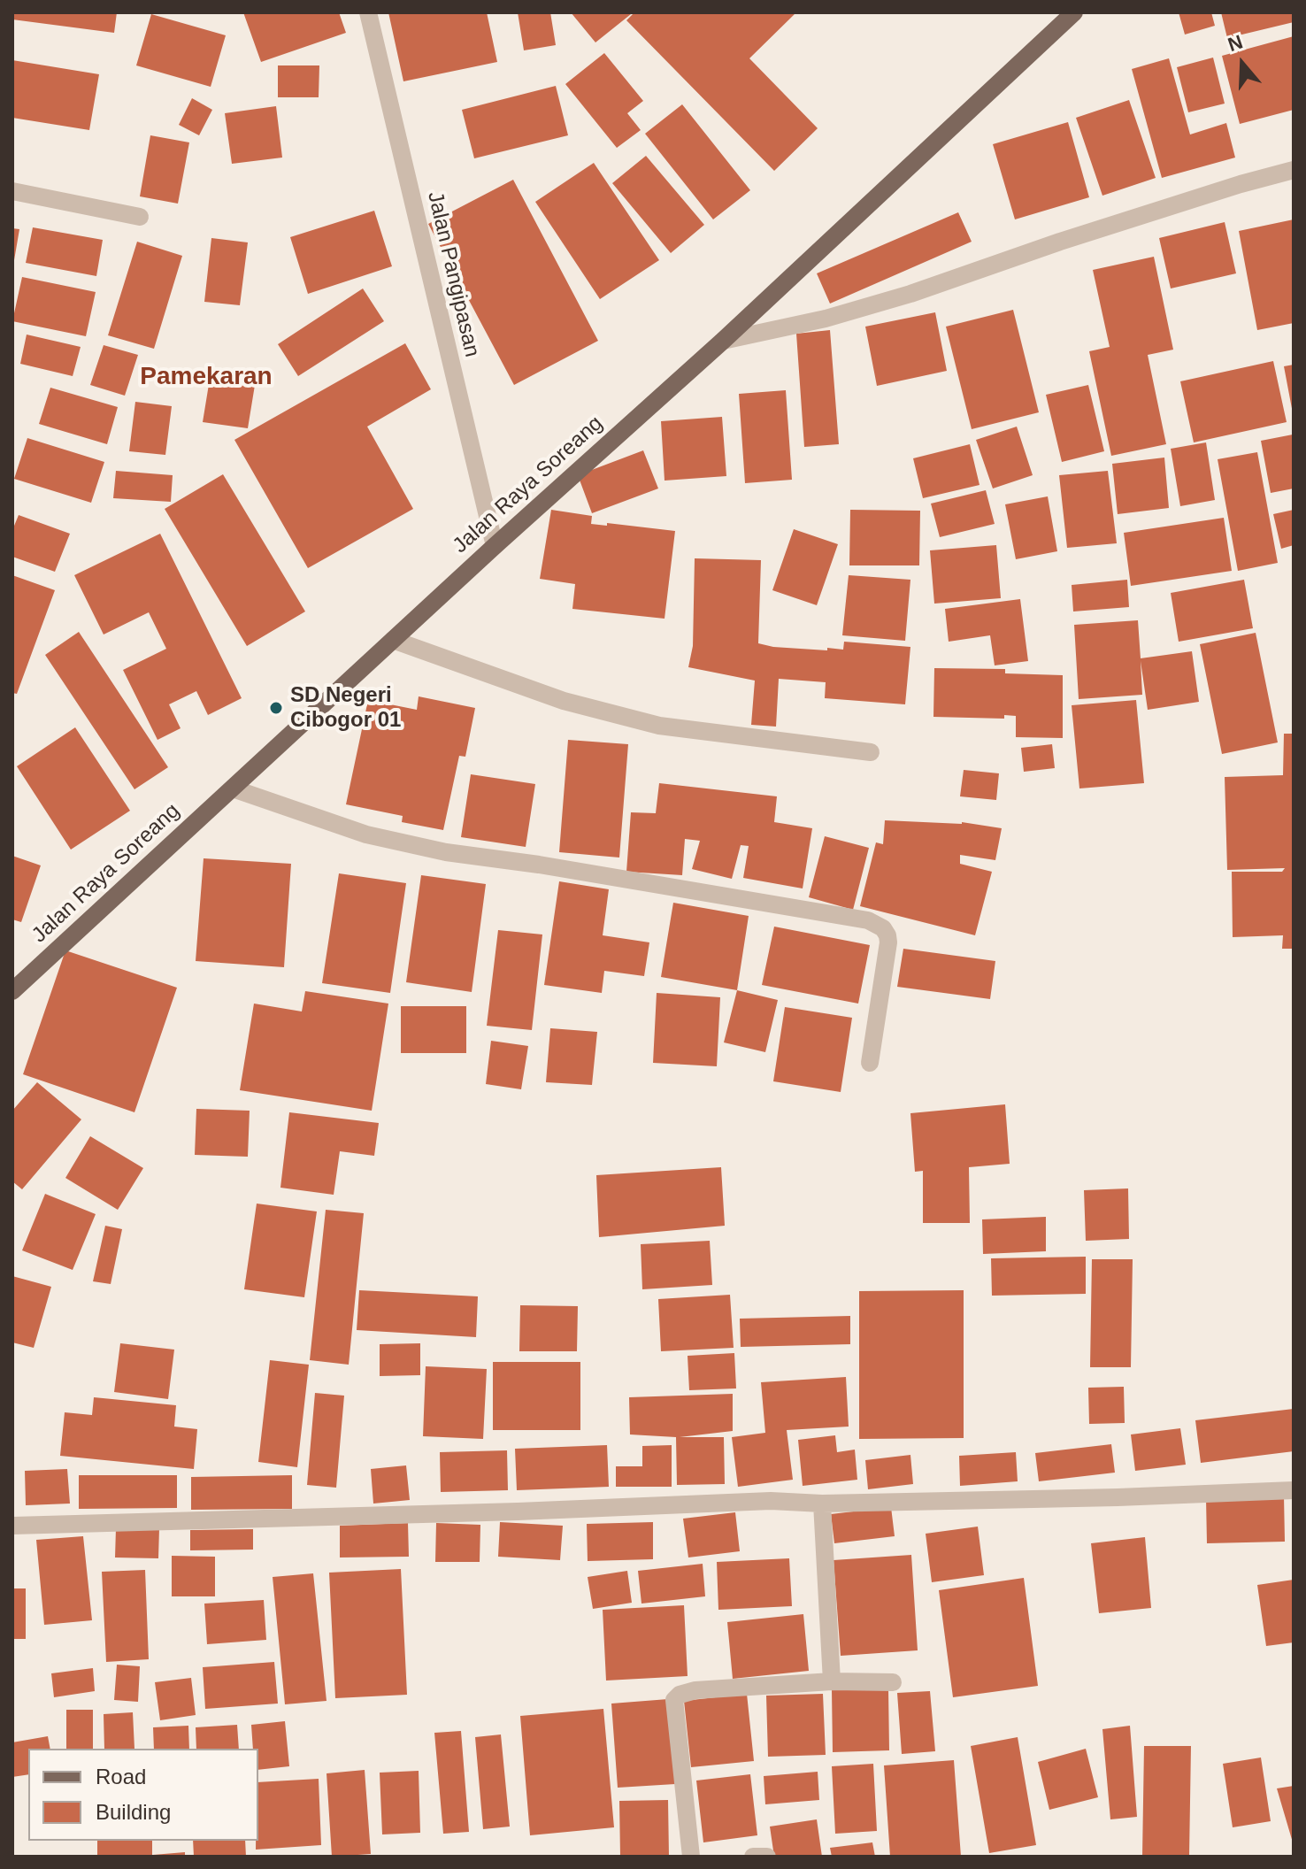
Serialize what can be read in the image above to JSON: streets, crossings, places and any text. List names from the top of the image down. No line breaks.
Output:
{"streets":{"main road":["Jalan Raya Soreang"],"street":["Jalan Pangipasan"]},"crossings":[["Jalan Pangipasan","Jalan Raya Soreang"]],"districts":["Pamekaran"],"places":["SD Negeri Cibogor 01"],"legend":["Road","Building"],"north":"top"}
